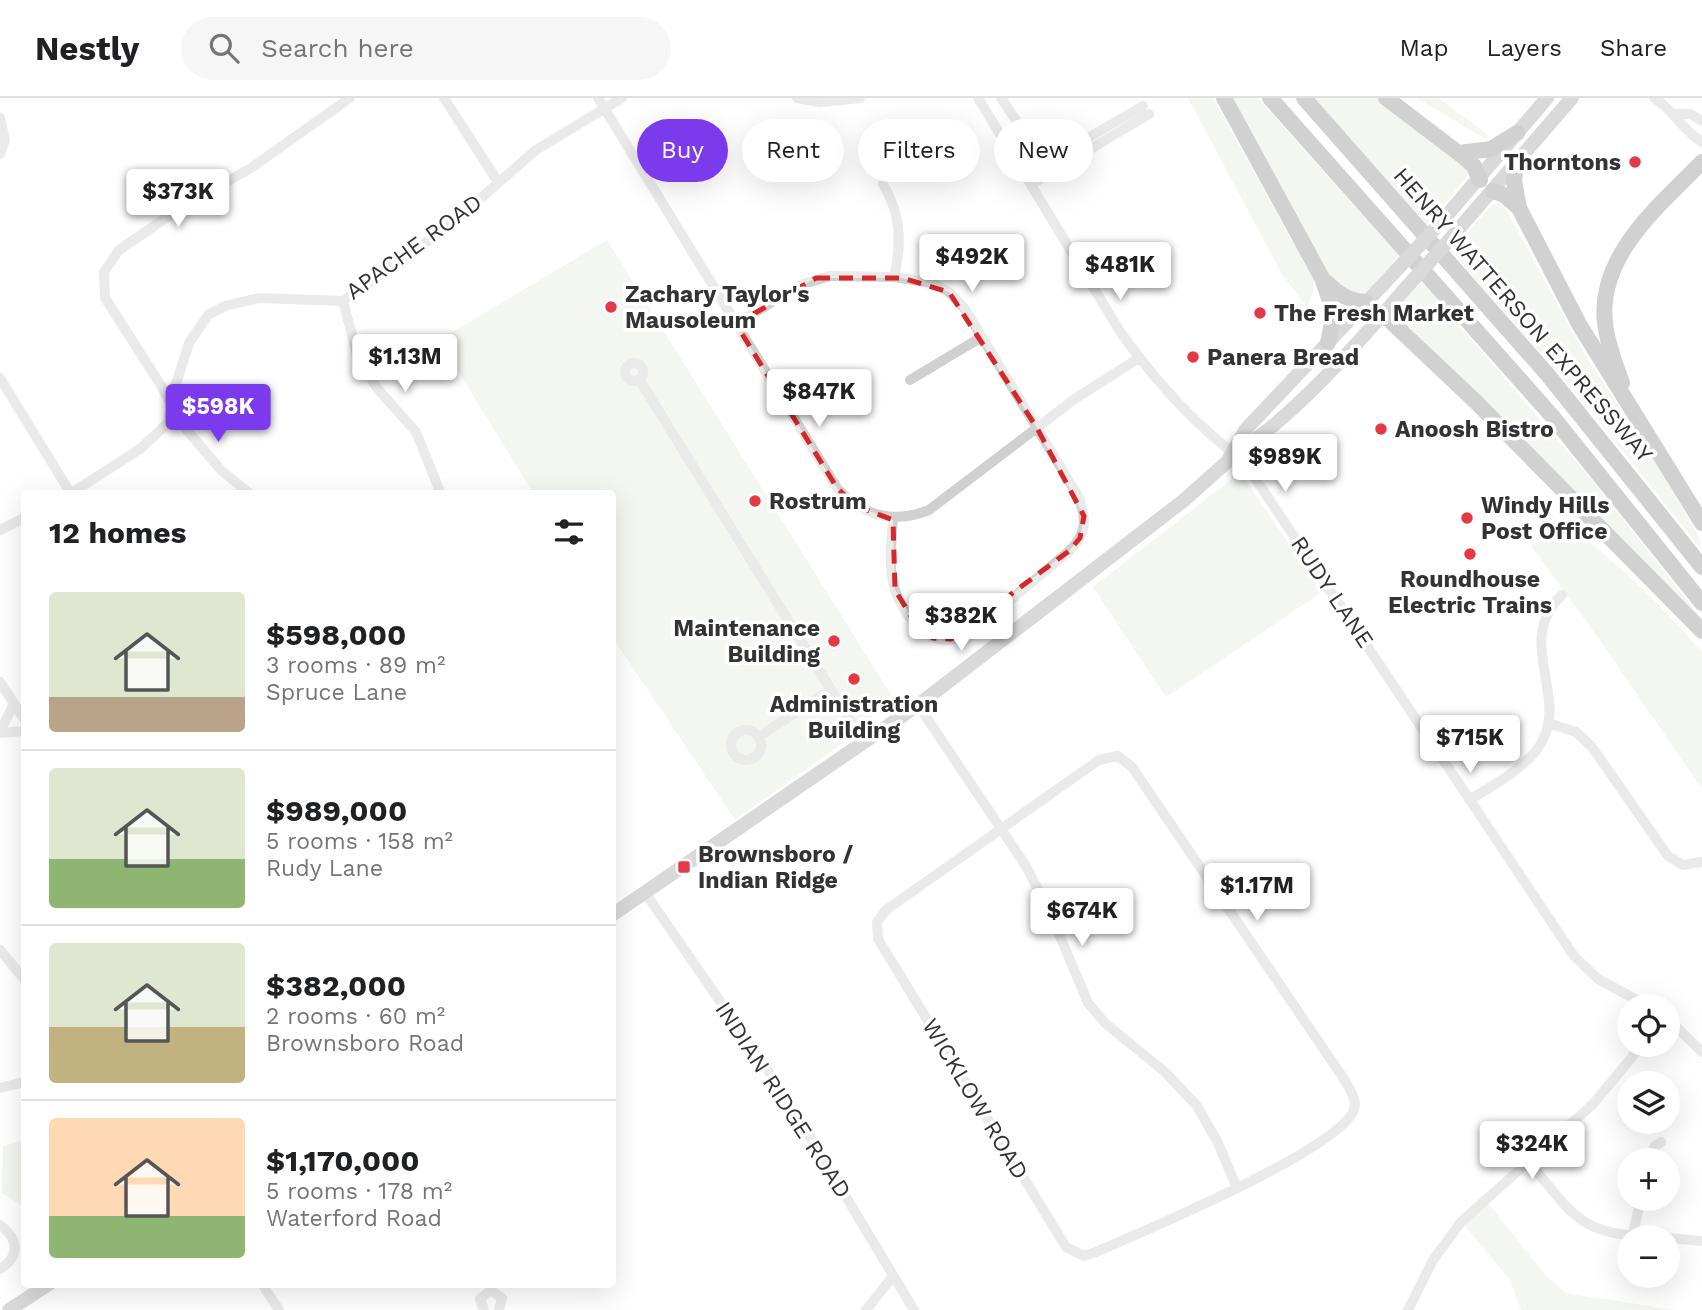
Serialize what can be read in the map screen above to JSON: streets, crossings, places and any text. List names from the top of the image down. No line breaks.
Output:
{"streets":{"highway":["HENRY WATTERSON EXPRESSWAY"],"street":["APACHE ROAD","RUDY LANE","WICKLOW ROAD","INDIAN RIDGE ROAD"]},"places":{"other":["Thorntons","Zachary Taylor's Mausoleum","The Fresh Market","Panera Bread","Anoosh Bistro","Rostrum","Windy Hills Post Office","Roundhouse Electric Trains","Maintenance Building","Administration Building"],"transit":["Brownsboro / Indian Ridge"]},"page":{"header":"Nestly","search":"Search here","nav":["Map","Layers","Share"],"chip":["Buy","Rent","Filters","New"],"price":["$373K","$492K","$481K","$1.13M","$847K","$598K","$989K","$382K","$715K","$1.17M","$674K","$324K"],"heading":"12 homes","list":[{"name":"$598,000","note":"3 rooms · 89 m² · Spruce Lane"},{"name":"$989,000","note":"5 rooms · 158 m² · Rudy Lane"},{"name":"$382,000","note":"2 rooms · 60 m² · Brownsboro Road"},{"name":"$1,170,000","note":"5 rooms · 178 m² · Waterford Road"}],"map_buttons":["+","−"]}}
